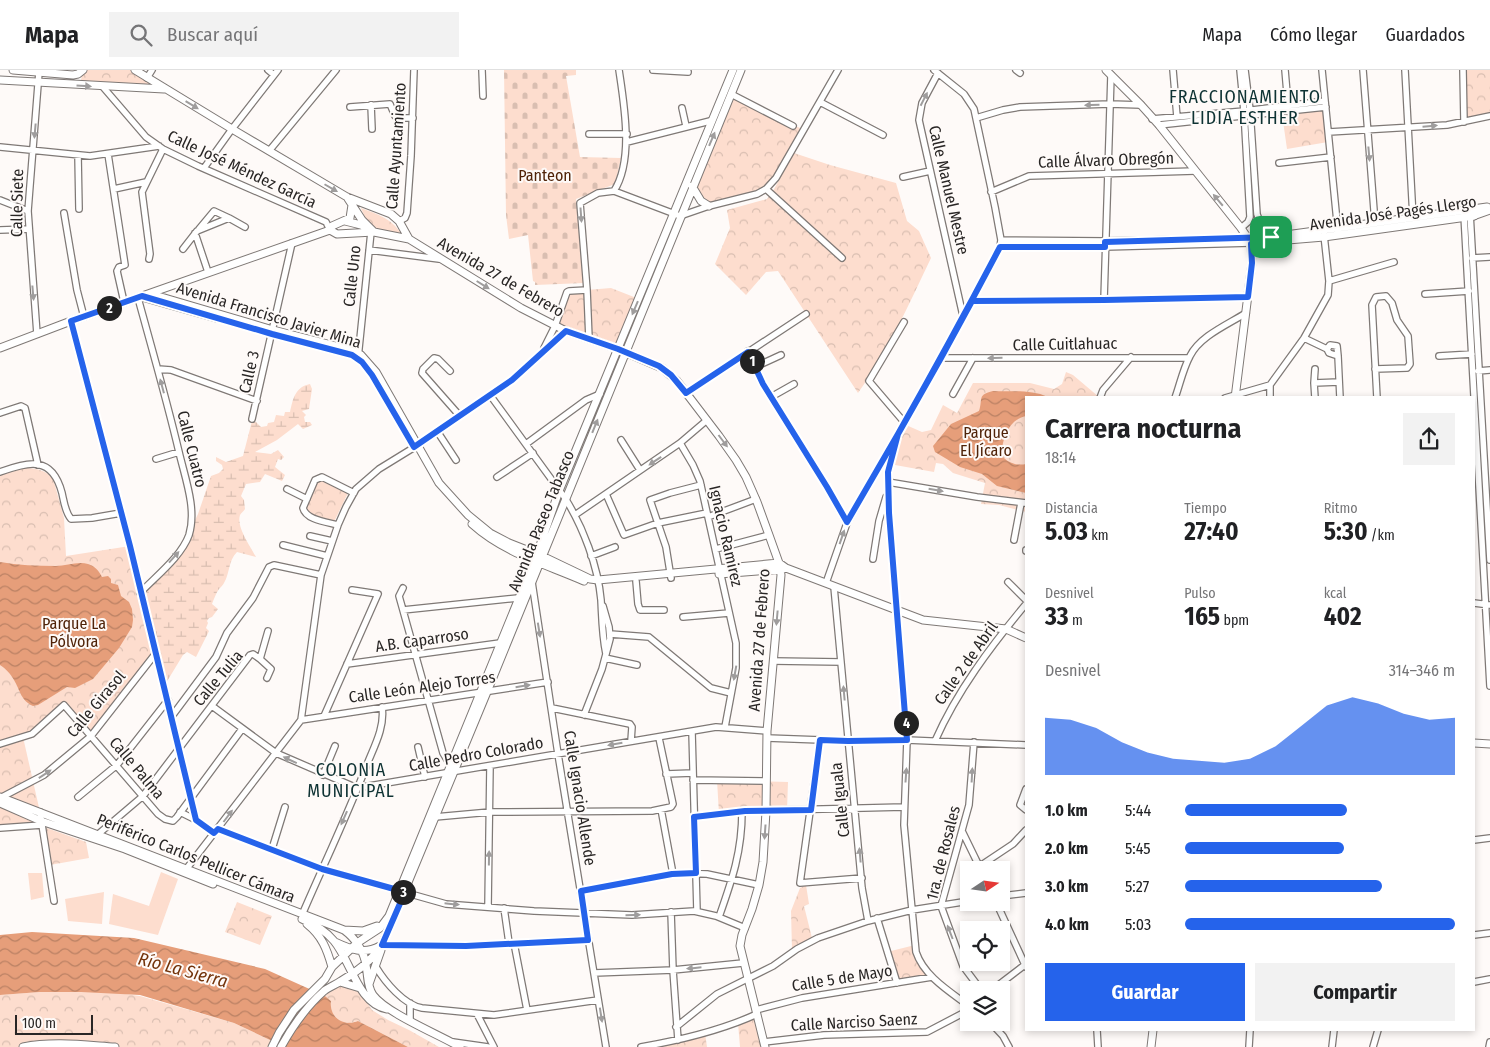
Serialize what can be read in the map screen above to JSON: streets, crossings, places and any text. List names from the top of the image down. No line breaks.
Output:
{"streets":{"main road":["Avenida José Pagés Llergo","Avenida 27 de Febrero","Avenida Francisco Javier Mina","Avenida Paseo Tabasco","Periférico Carlos Pellicer Cámara"],"street":["Calle Ayuntamiento","Calle Álvaro Obregón","Calle José Méndez García","Calle Manuel Mestre","Calle Siete","Calle Uno","Calle Cuitlahuac","Calle 3","Calle Cuatro","Ignacio Ramirez","A.B. Caparroso","Calle 2 de Abril","Calle Tulia","Calle León Alejo Torres","Calle Girasol","Calle Pedro Colorado","Calle Palma","Calle Ignacio Allende","Calle Iguala","1ra. de Rosales","Calle 5 de Mayo","Calle Narciso Saenz"]},"crossings":[["Calle Ayuntamiento","Avenida 27 de Febrero"],["Calle Uno","Avenida 27 de Febrero"],["Calle Uno","Avenida Francisco Javier Mina"],["Avenida 27 de Febrero","Avenida Francisco Javier Mina"],["Avenida 27 de Febrero","Avenida Paseo Tabasco"],["Avenida 27 de Febrero","Calle Pedro Colorado"],["Avenida 27 de Febrero","Calle 5 de Mayo"],["Avenida 27 de Febrero","Calle Narciso Saenz"],["Avenida Francisco Javier Mina","Calle 3"],["Avenida Francisco Javier Mina","Calle Cuatro"],["Avenida Francisco Javier Mina","Avenida Paseo Tabasco"],["Avenida Francisco Javier Mina","Ignacio Ramirez"],["Avenida Francisco Javier Mina","Calle 2 de Abril"],["Avenida Francisco Javier Mina","Calle Iguala"],["Avenida Paseo Tabasco","A.B. Caparroso"],["Avenida Paseo Tabasco","Calle León Alejo Torres"],["Avenida Paseo Tabasco","Calle Pedro Colorado"],["Avenida Paseo Tabasco","Calle Ignacio Allende"],["Avenida Paseo Tabasco","Periférico Carlos Pellicer Cámara"],["Ignacio Ramirez","Calle Pedro Colorado"],["Calle 2 de Abril","Calle Pedro Colorado"],["Calle Tulia","Calle Pedro Colorado"],["Calle Tulia","Calle Palma"],["Calle Tulia","Periférico Carlos Pellicer Cámara"],["Calle León Alejo Torres","Calle Ignacio Allende"],["Calle Girasol","Calle Palma"],["Calle Girasol","Periférico Carlos Pellicer Cámara"],["Calle Pedro Colorado","Calle Palma"],["Calle Pedro Colorado","Calle Ignacio Allende"],["Calle Pedro Colorado","Calle Iguala"],["Calle Pedro Colorado","1ra. de Rosales"]],"one_way":["Calle Manuel Mestre","Avenida 27 de Febrero","Calle Cuitlahuac","Calle Cuatro"],"districts":["FRACCIONAMIENTO LIDIA ESTHER","COLONIA MUNICIPAL"],"water":["Río La Sierra"],"parks":["Panteon","Parque El Jícaro","Parque La Pólvora"],"scale_bar":"100 m","north":"right","page":{"header":"Mapa","search":"Buscar aquí","nav":["Mapa","Cómo llegar","Guardados"],"pins":["2","1","4","3"],"heading":["Carrera nocturna","18:14"],"stats":[["Distancia","5.03 km"],["Tiempo","27:40"],["Ritmo","5:30 /km"],["Desnivel","33 m"],["Pulso","165 bpm"],["kcal","402"]],"chart":["Desnivel","314–346 m"],"list":[{"name":"1.0 km","note":"5:44"},{"name":"2.0 km","note":"5:45"},{"name":"3.0 km","note":"5:27"},{"name":"4.0 km","note":"5:03"}],"buttons":["Guardar","Compartir"],"scale":"100 m"}}
